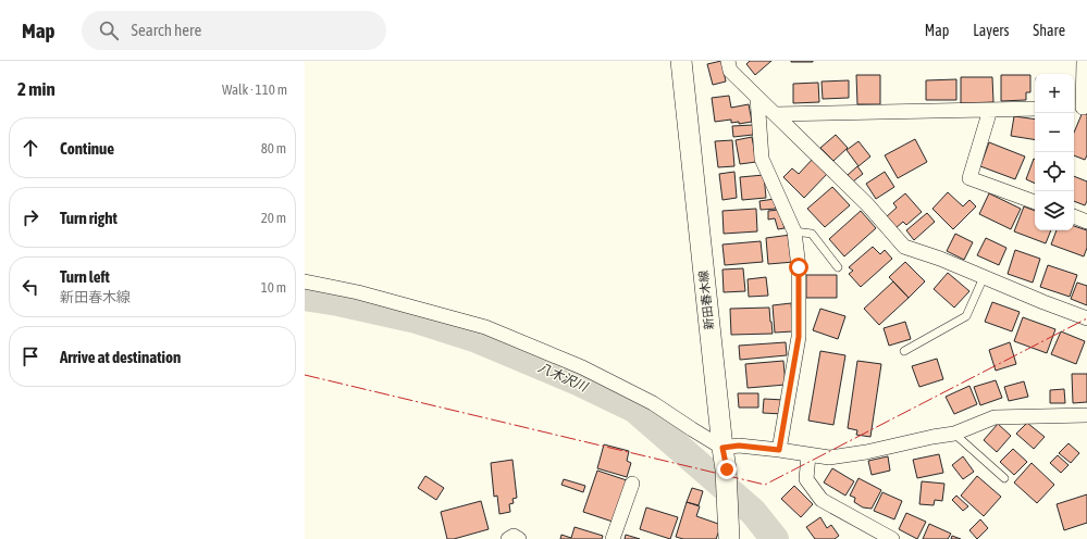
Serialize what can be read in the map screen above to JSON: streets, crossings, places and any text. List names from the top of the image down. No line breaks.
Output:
{"streets":{"main road":["新田春木線"]},"water":["八木沢川"],"page":{"header":"Map","search":"Search here","nav":["Map","Layers","Share"],"heading":["2 min","Walk · 110 m"],"map_buttons":["+","−"],"list":[["Continue","80 m"],["Turn right","20 m"],["Turn left","新田春木線","10 m"],"Arrive at destination"]}}
